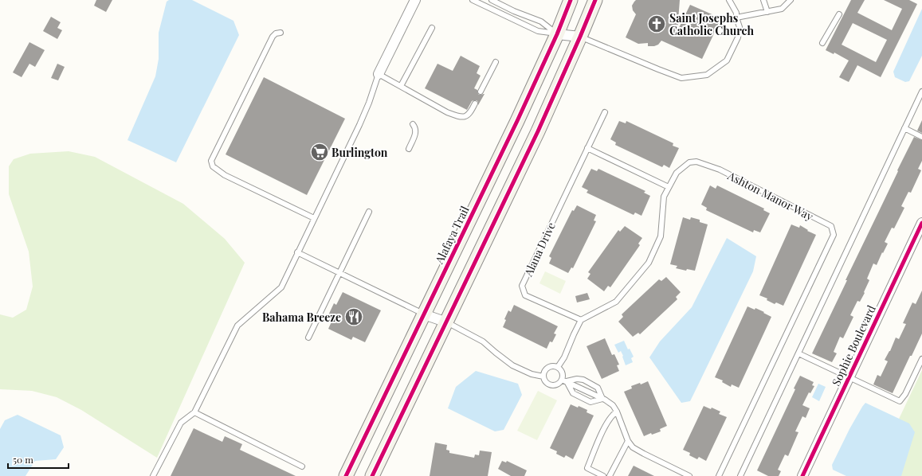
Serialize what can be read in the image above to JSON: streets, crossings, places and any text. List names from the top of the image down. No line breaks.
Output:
{"streets":{"main road":["Alafaya Trail"],"street":["Sophie Boulevard"],"lane":["Ashton Manor Way","Alana Drive"]},"crossings":[["Ashton Manor Way","Alana Drive"]],"places":{"church":["Saint Josephs Catholic Church"],"supermarket":["Burlington"],"restaurant":["Bahama Breeze"]},"scale_bar":"50 m"}
